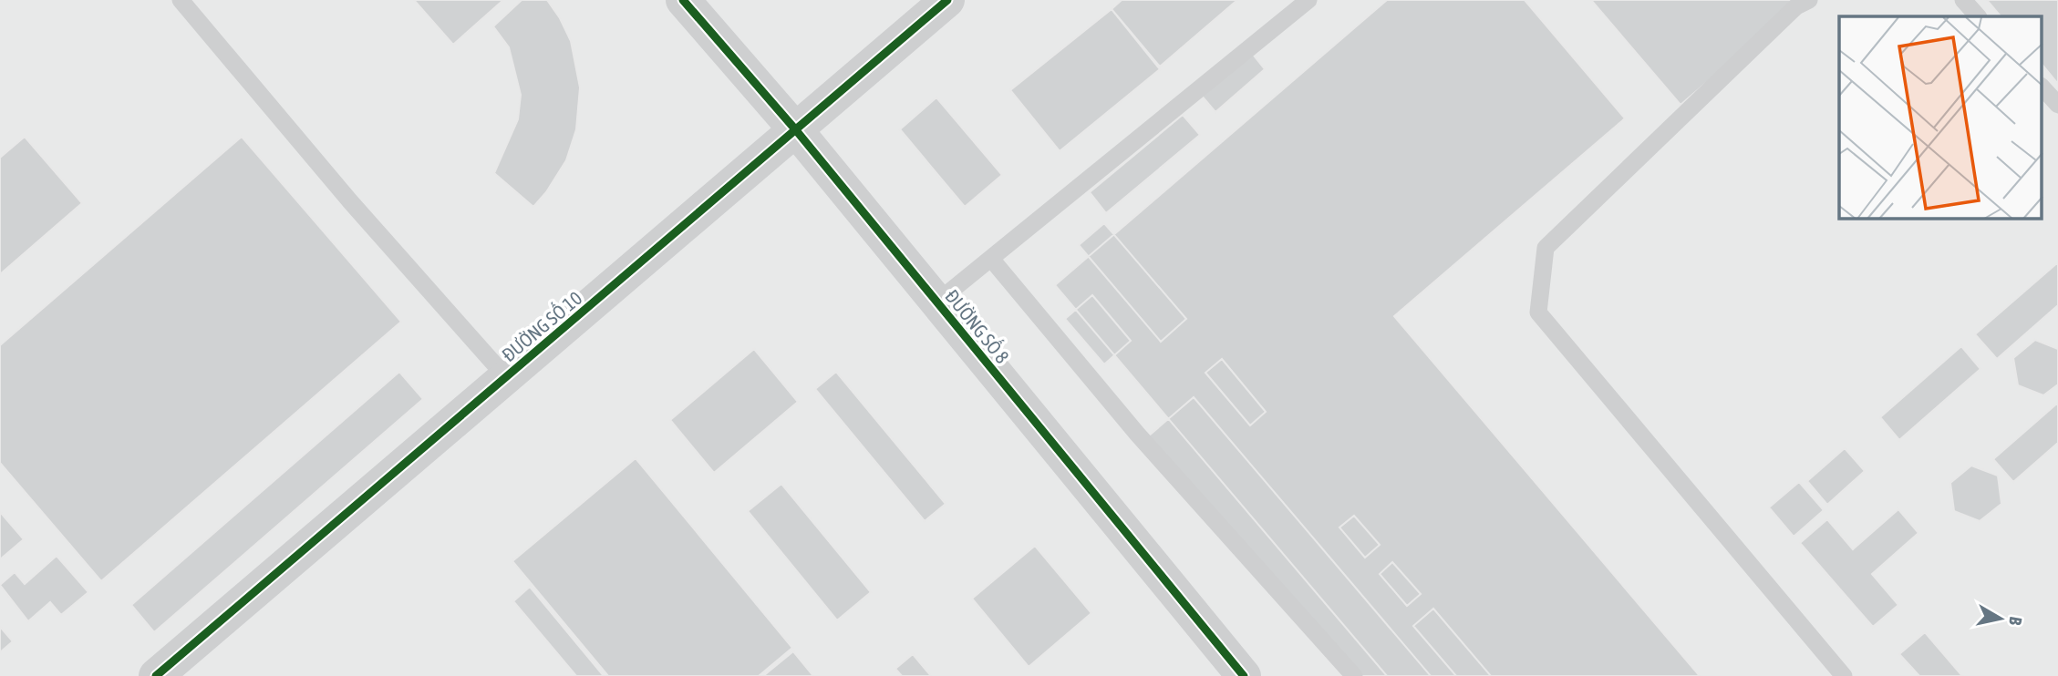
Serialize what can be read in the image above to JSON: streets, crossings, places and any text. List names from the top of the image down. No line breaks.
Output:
{"streets":{"street":["ĐƯỜNG SỐ 10","ĐƯỜNG SỐ 8"]},"crossings":[["ĐƯỜNG SỐ 10","ĐƯỜNG SỐ 8"]],"north":"right"}
